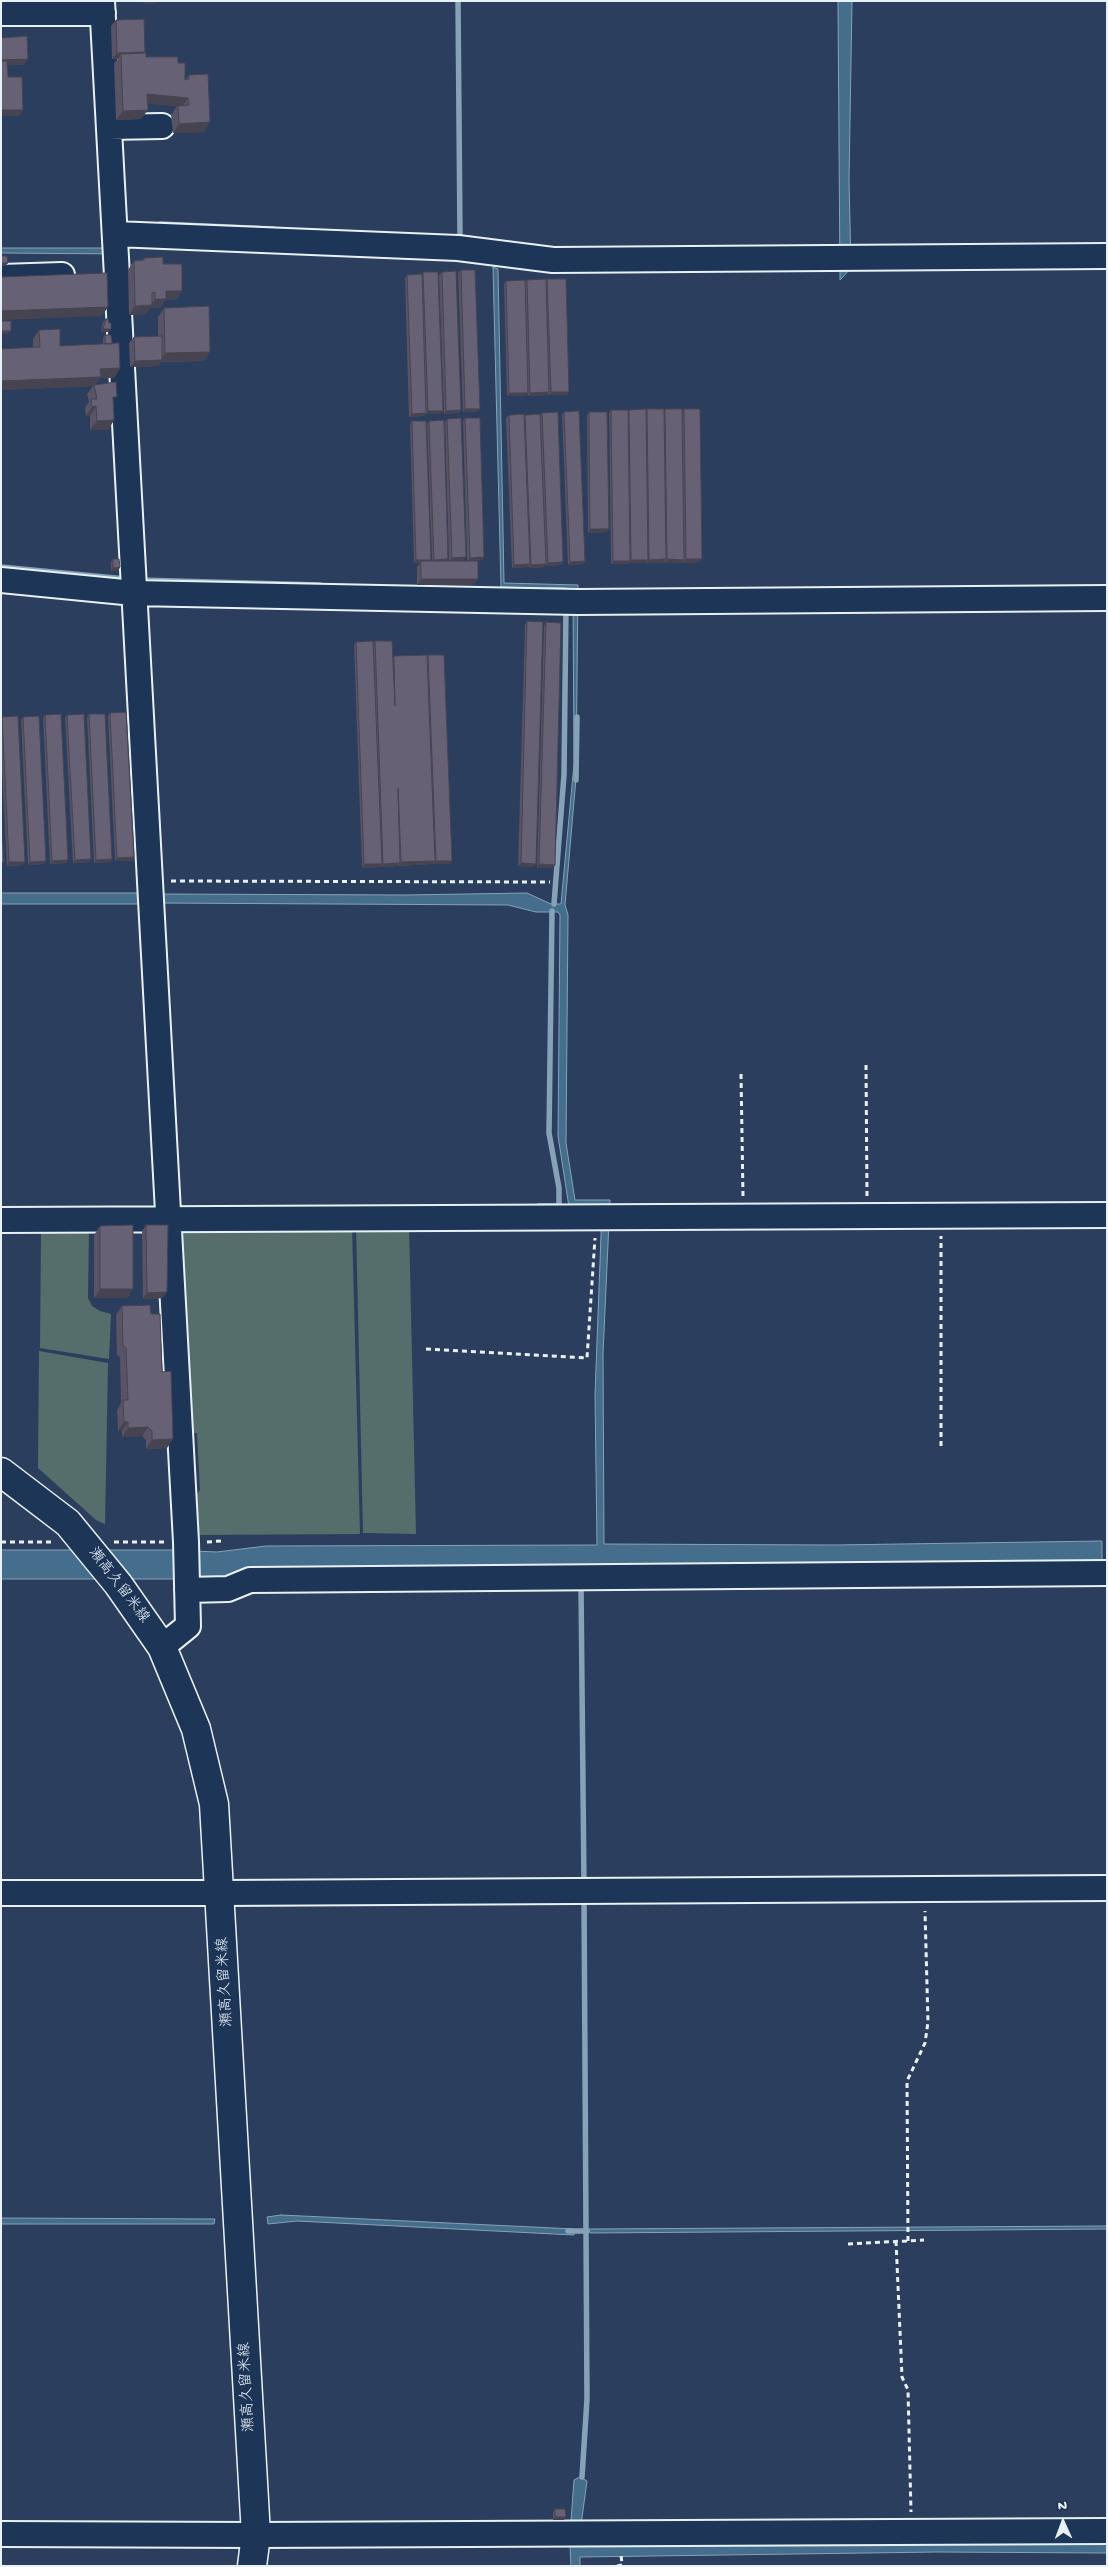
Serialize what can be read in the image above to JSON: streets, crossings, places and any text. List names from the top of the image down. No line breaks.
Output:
{"streets":{"main road":["瀬高久留米線"]},"north":"top"}
